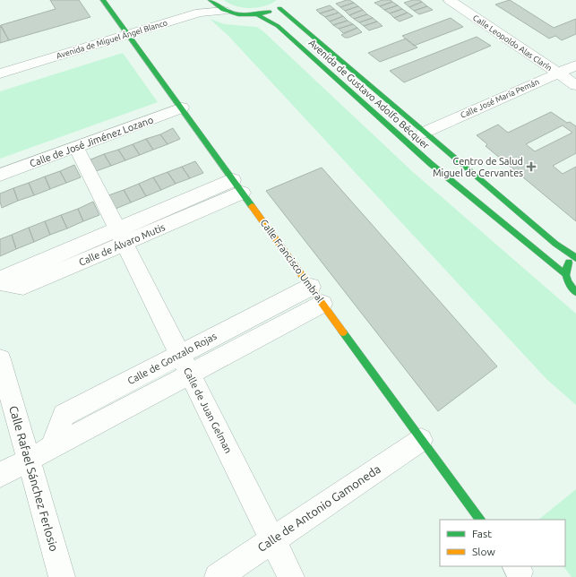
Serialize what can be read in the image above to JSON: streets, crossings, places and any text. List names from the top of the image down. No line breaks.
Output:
{"streets":{"street":["Avenida de Miguel Ángel Blanco","Calle Leopoldo Alas Clarín","Avenida de Gustavo Adolfo Bécquer","Calle José María Pemán","Calle de José Jiménez Lozano","Calle de Álvaro Mutis","Calle Francisco Umbral","Calle de Gonzalo Rojas","Calle de Juan Gelman","Calle Rafael Sánchez Ferlosio","Calle de Antonio Gamoneda"]},"crossings":[["Avenida de Miguel Ángel Blanco","Calle Francisco Umbral"],["Calle Leopoldo Alas Clarín","Calle José María Pemán"],["Avenida de Gustavo Adolfo Bécquer","Calle José María Pemán"],["Calle de José Jiménez Lozano","Calle Francisco Umbral"],["Calle de José Jiménez Lozano","Calle de Juan Gelman"],["Calle de Álvaro Mutis","Calle Francisco Umbral"],["Calle de Álvaro Mutis","Calle de Juan Gelman"],["Calle Francisco Umbral","Calle de Gonzalo Rojas"],["Calle Francisco Umbral","Calle de Antonio Gamoneda"],["Calle de Gonzalo Rojas","Calle de Juan Gelman"],["Calle de Juan Gelman","Calle de Antonio Gamoneda"]],"places":{"health":["Centro de Salud Miguel de Cervantes"]},"legend":["Fast","Slow"]}
